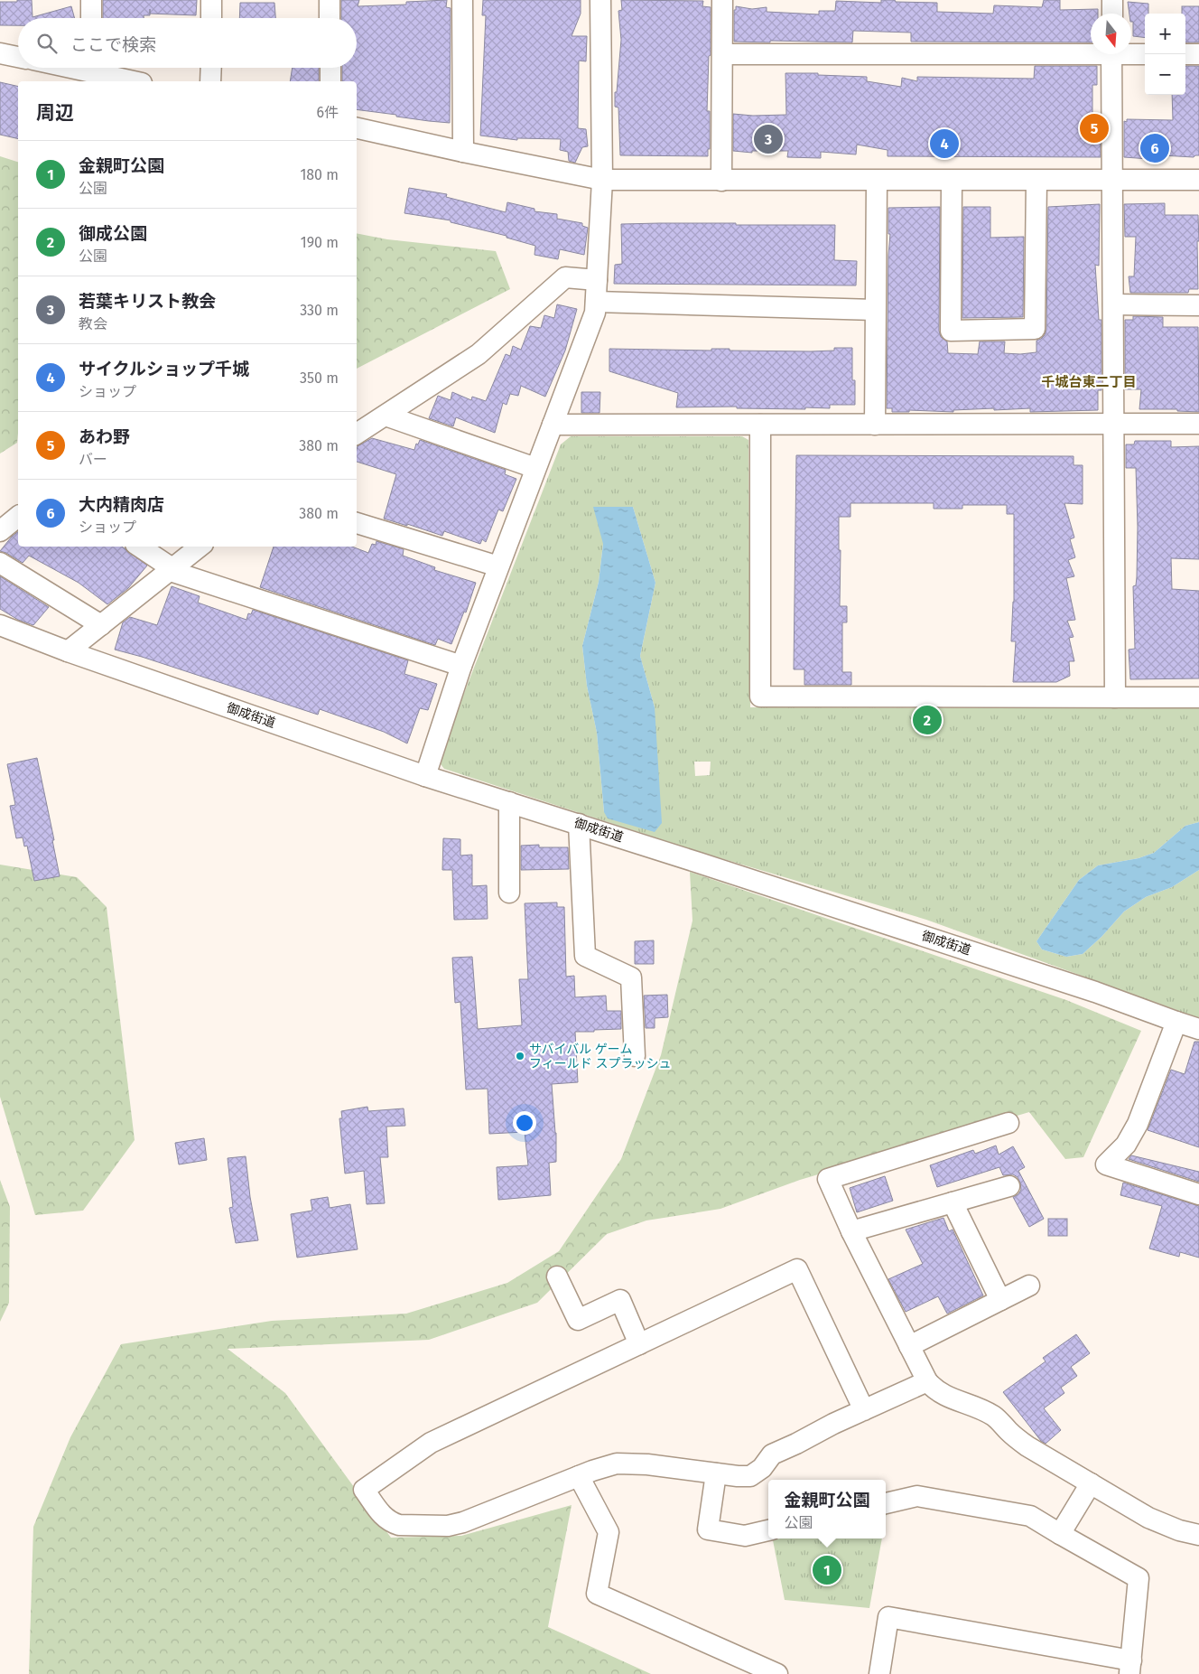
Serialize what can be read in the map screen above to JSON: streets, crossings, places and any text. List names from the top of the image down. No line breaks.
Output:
{"streets":{"street":["御成街道"]},"districts":["千城台東二丁目"],"places":["サバイバル ゲーム フィールド スプラッシュ"],"north":"bottom","page":{"map_buttons":["+","−"],"search":"ここで検索","heading":["周辺","6件"],"pins":["5","3","4","6","2","1"],"list":[{"mark":"1","name":"金親町公園","note":"公園","value":"180 m"},{"mark":"2","name":"御成公園","note":"公園","value":"190 m"},{"mark":"3","name":"若葉キリスト教会","note":"教会","value":"330 m"},{"mark":"4","name":"サイクルショップ千城","note":"ショップ","value":"350 m"},{"mark":"5","name":"あわ野","note":"バー","value":"380 m"},{"mark":"6","name":"大内精肉店","note":"ショップ","value":"380 m"}],"popup":["金親町公園","公園"]}}
